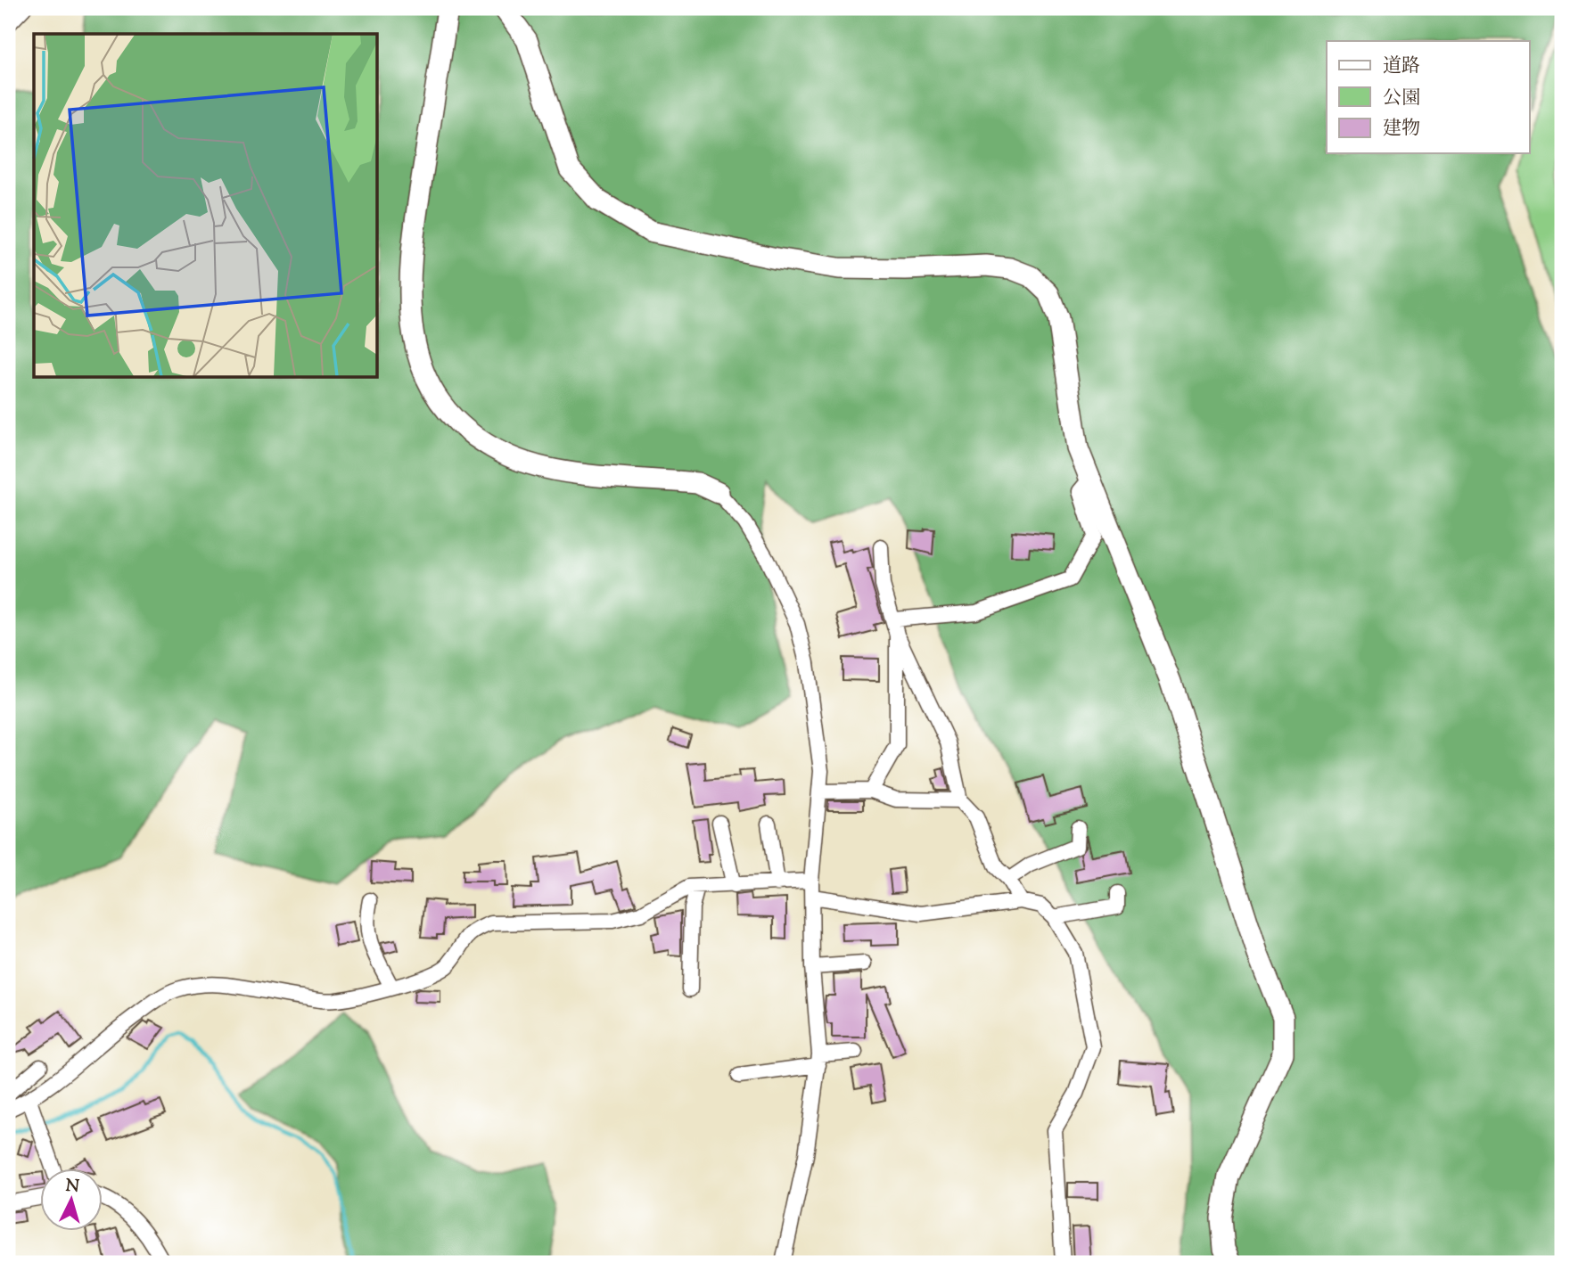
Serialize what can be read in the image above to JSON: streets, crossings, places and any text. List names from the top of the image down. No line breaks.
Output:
{"legend":["道路","公園","建物"],"north":"top"}
